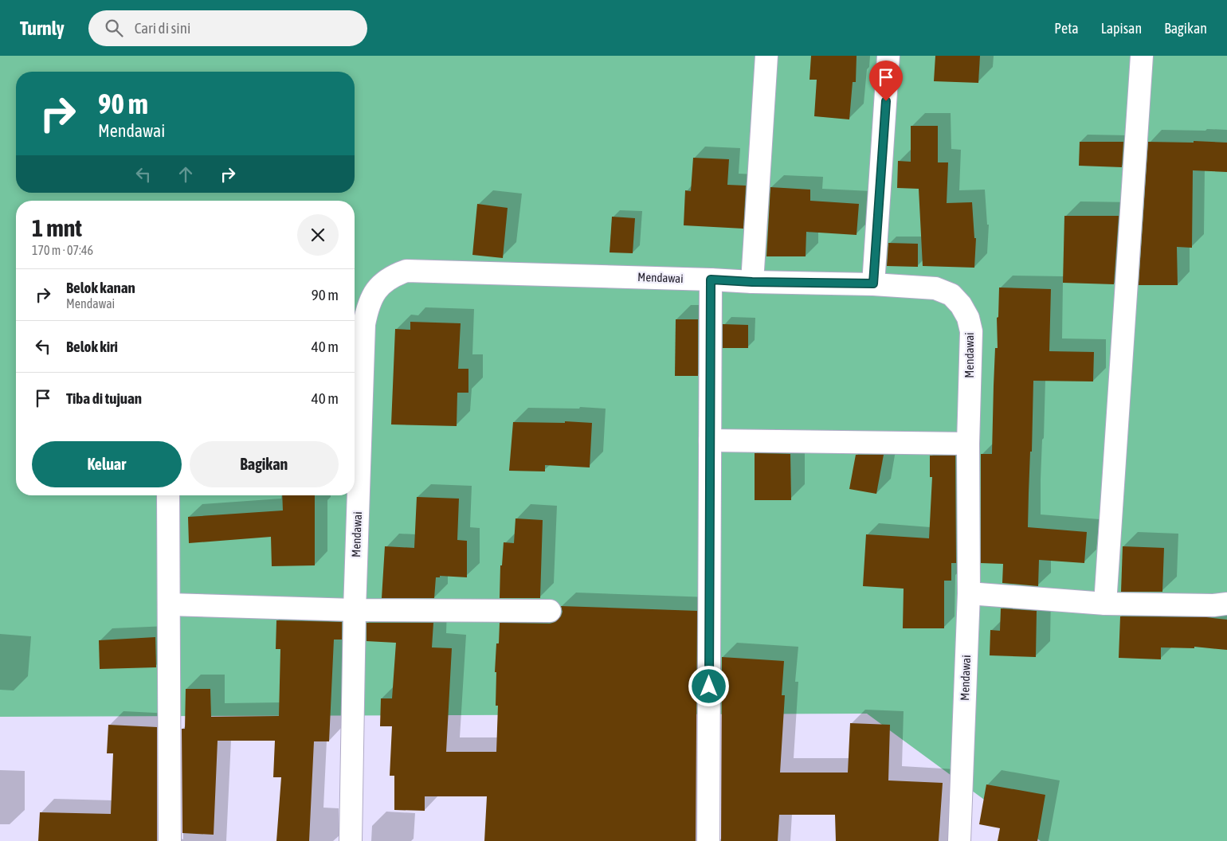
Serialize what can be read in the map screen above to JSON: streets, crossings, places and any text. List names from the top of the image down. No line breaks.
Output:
{"streets":{"street":["Mendawai"]},"page":{"header":"Turnly","search":"Cari di sini","nav":["Peta","Lapisan","Bagikan"],"turn":["90 m","Mendawai"],"heading":["1 mnt","170 m · 07:46"],"list":[{"name":"Belok kanan","note":"Mendawai","value":"90 m"},{"name":"Belok kiri","value":"40 m"},{"name":"Tiba di tujuan","value":"40 m"}],"buttons":["Keluar","Bagikan"]}}
